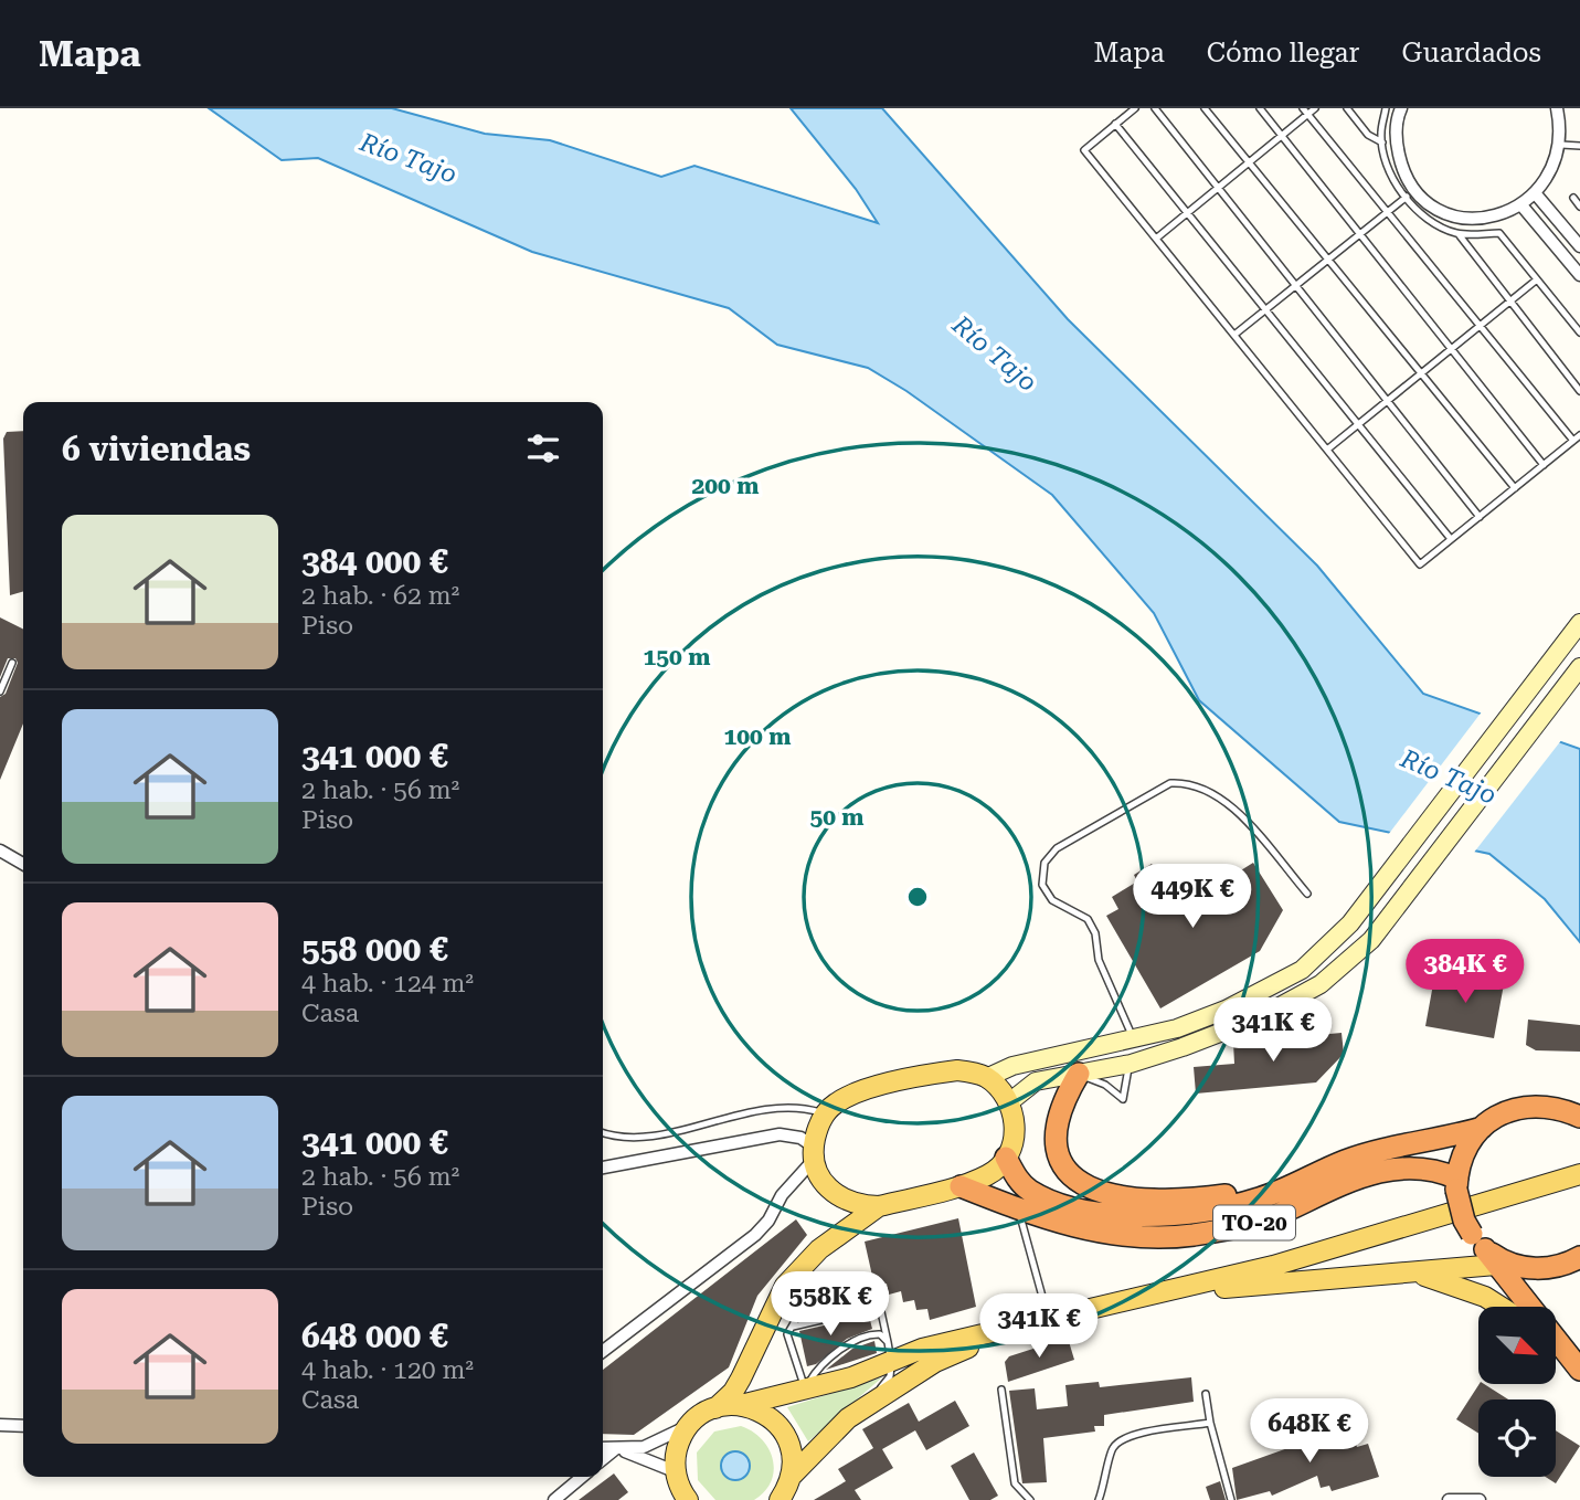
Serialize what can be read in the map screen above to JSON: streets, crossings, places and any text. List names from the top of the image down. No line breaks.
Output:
{"streets":{"highway":["TO-20"]},"water":["Río Tajo"],"north":"bottom right","page":{"header":"Mapa","nav":["Mapa","Cómo llegar","Guardados"],"heading":"6 viviendas","list":[{"name":"384 000 €","note":"2 hab. · 62 m² · Piso"},{"name":"341 000 €","note":"2 hab. · 56 m² · Piso"},{"name":"558 000 €","note":"4 hab. · 124 m² · Casa"},{"name":"341 000 €","note":"2 hab. · 56 m² · Piso"},{"name":"648 000 €","note":"4 hab. · 120 m² · Casa"}],"price":["449K €","384K €","341K €","558K €","341K €","648K €"]},"rings":["200 m","150 m","100 m","50 m"]}
